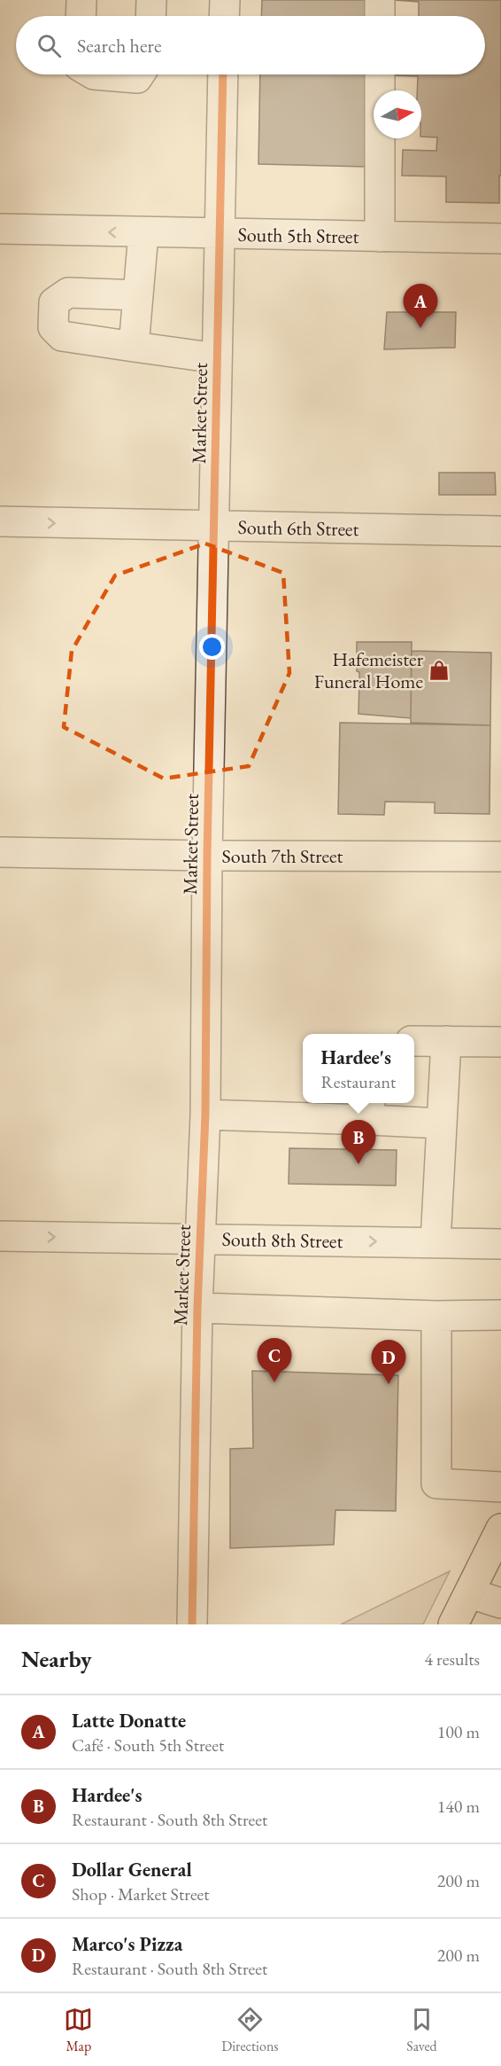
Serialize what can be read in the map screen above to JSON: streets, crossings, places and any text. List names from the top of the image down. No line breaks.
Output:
{"streets":{"street":["South 5th Street","Market Street","South 6th Street","South 7th Street","South 8th Street"]},"crossings":[["South 5th Street","Market Street"],["Market Street","South 6th Street"],["Market Street","South 7th Street"],["Market Street","South 8th Street"]],"places":{"shop":["Hafemeister Funeral Home"]},"north":"right","page":{"search":"Search here","pins":["A","B","C","D"],"popup":["Hardee's","Restaurant"],"heading":["Nearby","4 results"],"list":[{"mark":"A","name":"Latte Donatte","note":"Café · South 5th Street","value":"100 m"},{"mark":"B","name":"Hardee's","note":"Restaurant · South 8th Street","value":"140 m"},{"mark":"C","name":"Dollar General","note":"Shop · Market Street","value":"200 m"},{"mark":"D","name":"Marco's Pizza","note":"Restaurant · South 8th Street","value":"200 m"}],"nav":["Map","Directions","Saved"]}}
